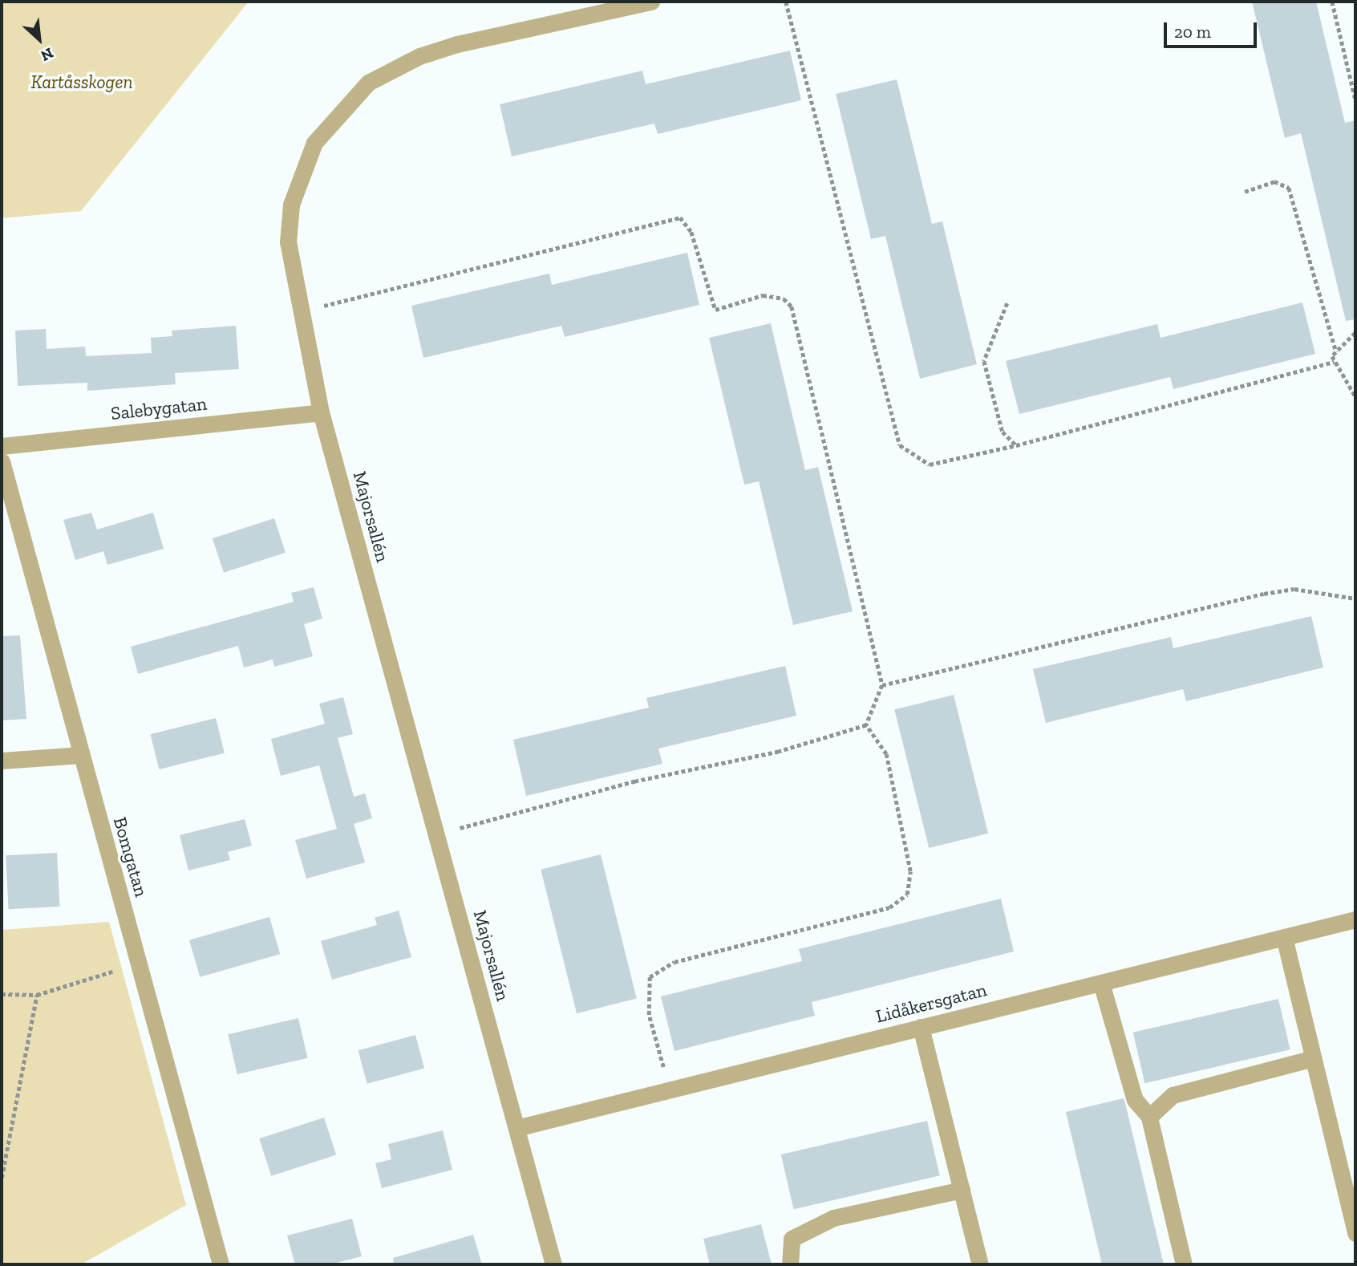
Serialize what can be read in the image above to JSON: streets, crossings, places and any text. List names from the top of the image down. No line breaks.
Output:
{"streets":{"street":["Salebygatan","Majorsallén","Bomgatan","Lidåkersgatan"]},"crossings":[["Salebygatan","Majorsallén"],["Majorsallén","Lidåkersgatan"]],"parks":["Kartåsskogen"],"scale_bar":"20 m","north":"bottom right"}
